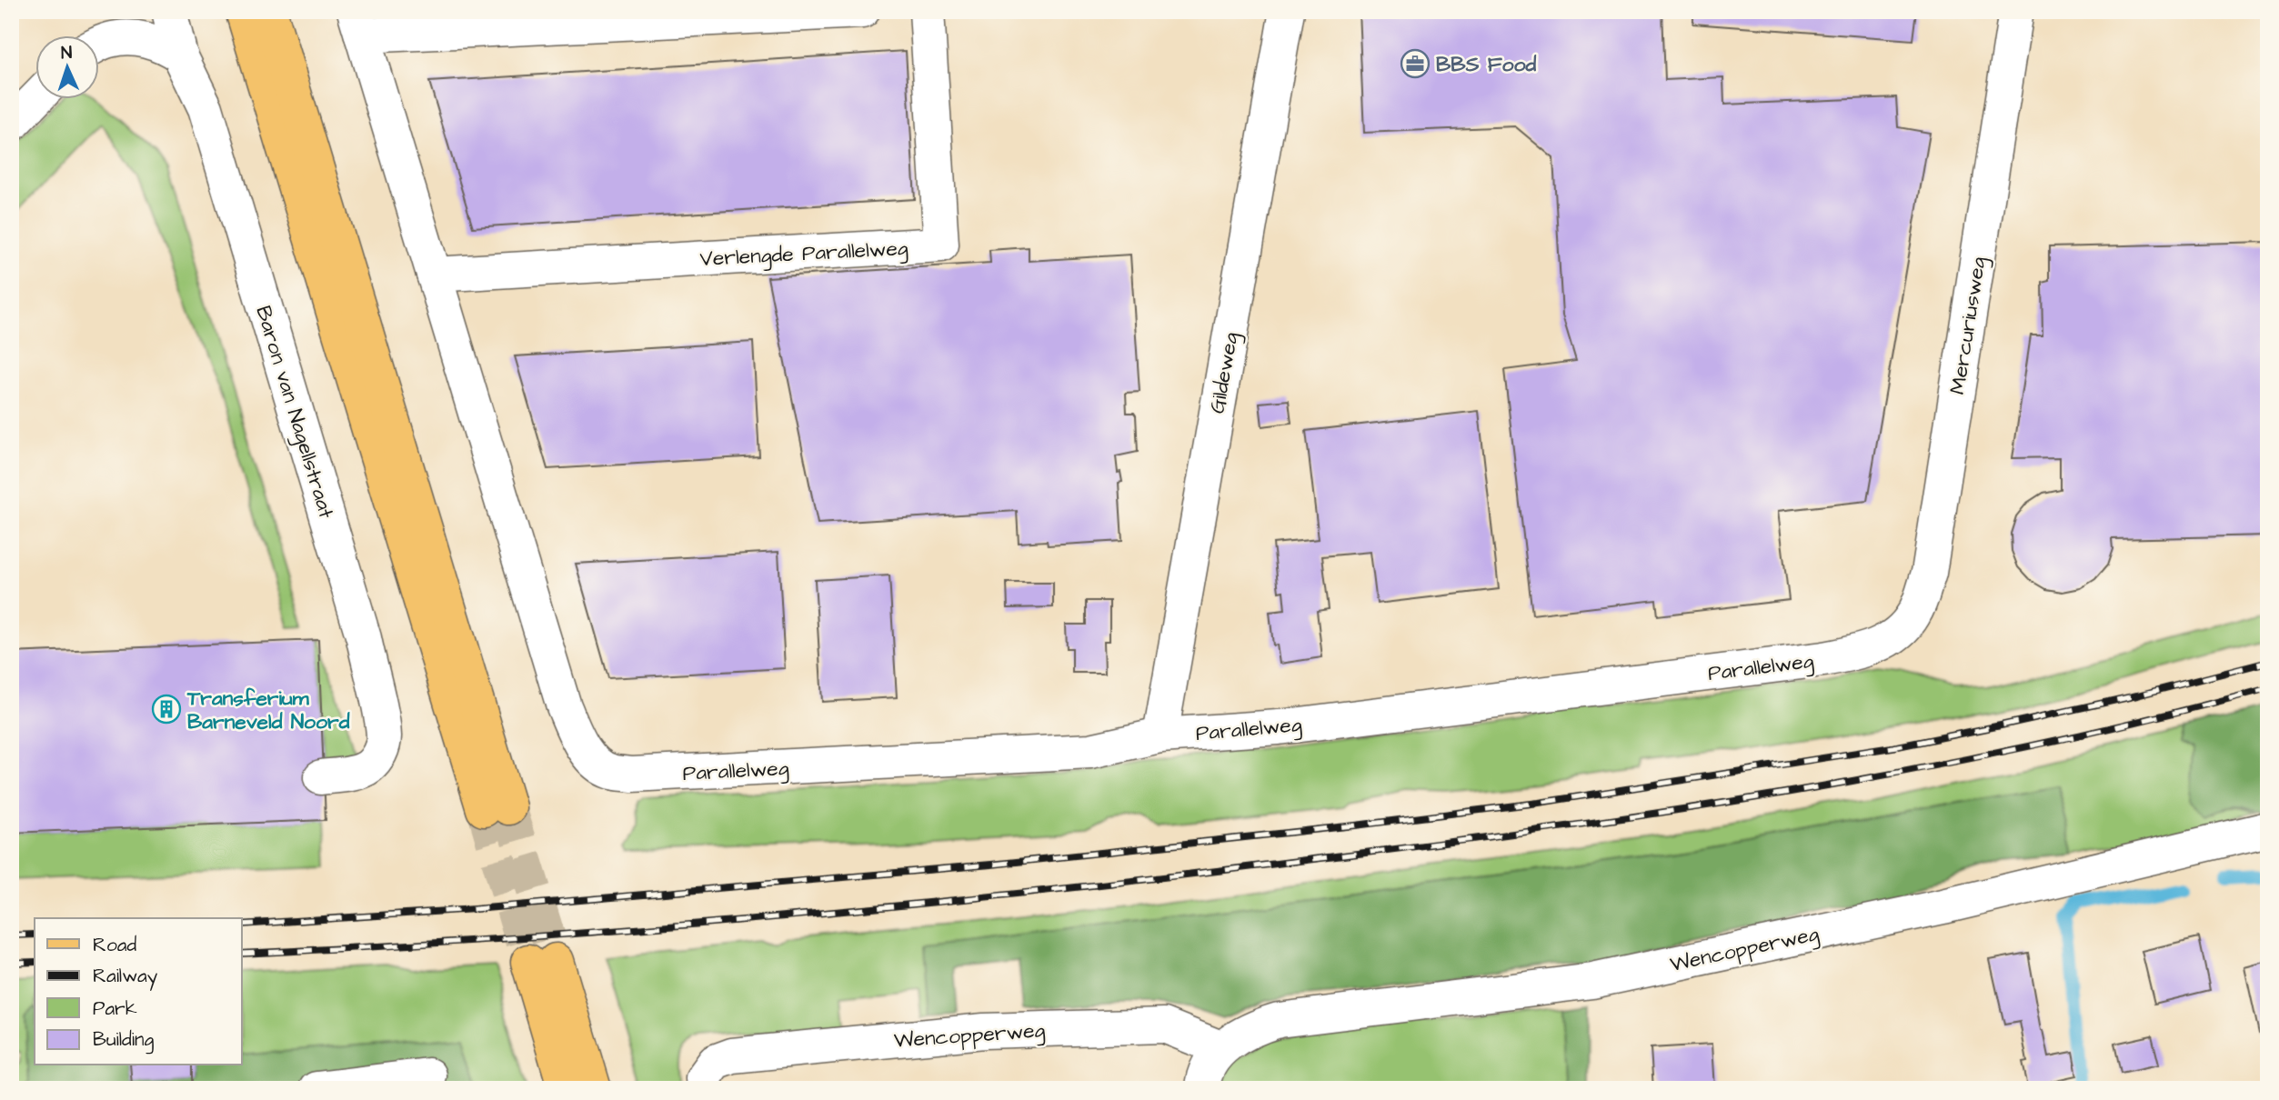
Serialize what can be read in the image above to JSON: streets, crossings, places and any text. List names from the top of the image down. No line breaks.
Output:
{"streets":{"street":["Verlengde Parallelweg","Mercuriusweg","Gildeweg","Baron van Nagellstraat","Parallelweg","Wencopperweg"]},"crossings":[["Verlengde Parallelweg","Parallelweg"],["Mercuriusweg","Parallelweg"],["Gildeweg","Parallelweg"]],"places":{"office":["BBS Food"],"building":["Transferium Barneveld Noord"]},"legend":["Road","Railway","Park","Building"],"north":"top"}
